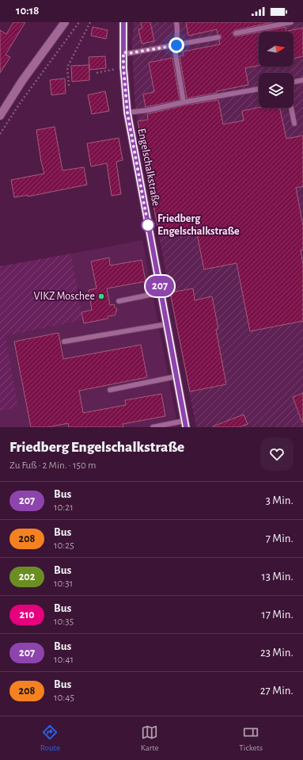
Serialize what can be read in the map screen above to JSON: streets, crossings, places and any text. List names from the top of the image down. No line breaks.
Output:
{"streets":{"street":["Engelschalkstraße"]},"places":["Friedberg Engelschalkstraße","VIKZ Moschee"],"lines":["bus line 207"],"north":"right","page":{"status":"10:18","on_map":"207","heading":["Friedberg Engelschalkstraße","Zu Fuß · 2 Min. · 150 m"],"list":[{"mark":"207","name":"Bus","note":"10:21","value":"3 Min."},{"mark":"208","name":"Bus","note":"10:25","value":"7 Min."},{"mark":"202","name":"Bus","note":"10:31","value":"13 Min."},{"mark":"210","name":"Bus","note":"10:35","value":"17 Min."},{"mark":"207","name":"Bus","note":"10:41","value":"23 Min."},{"mark":"208","name":"Bus","note":"10:45","value":"27 Min."}],"tabs":["Route","Karte","Tickets"]}}
